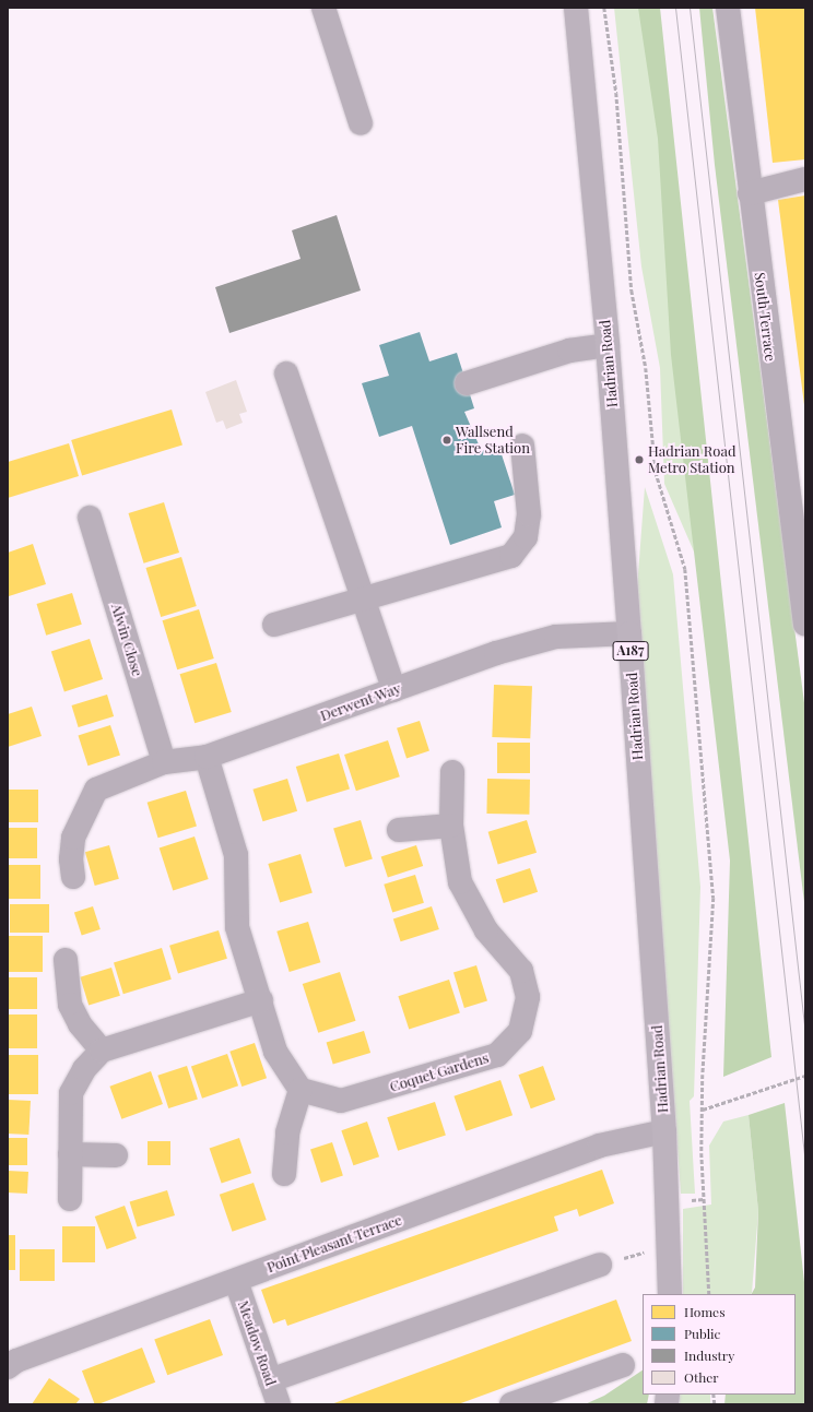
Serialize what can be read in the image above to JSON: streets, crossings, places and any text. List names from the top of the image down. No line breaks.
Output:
{"streets":{"main road":["Hadrian Road","A187"],"street":["South Terrace","Alwin Close","Derwent Way","Coquet Gardens","Point Pleasant Terrace","Meadow Road"]},"crossings":[["Hadrian Road","Derwent Way"],["Hadrian Road","Point Pleasant Terrace"],["Alwin Close","Derwent Way"],["Point Pleasant Terrace","Meadow Road"]],"places":["Wallsend Fire Station","Hadrian Road Metro Station"],"legend":["Homes","Public","Industry","Other"]}
